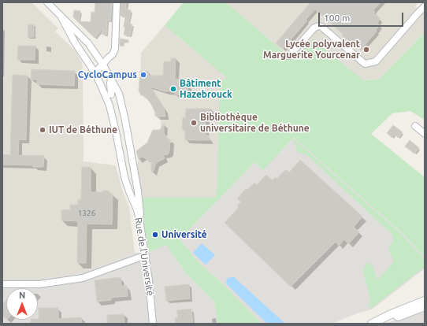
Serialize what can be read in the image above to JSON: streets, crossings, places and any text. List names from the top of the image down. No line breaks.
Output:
{"streets":{"street":["Rue de l'Université"]},"places":["Lycée polyvalent Marguerite Yourcenar","CycloCampus","Bâtiment Hazebrouck","Bibliothèque universitaire de Béthune","IUT de Béthune","Université"],"house_numbers":["1326"],"scale_bar":"100 m","north":"top"}
